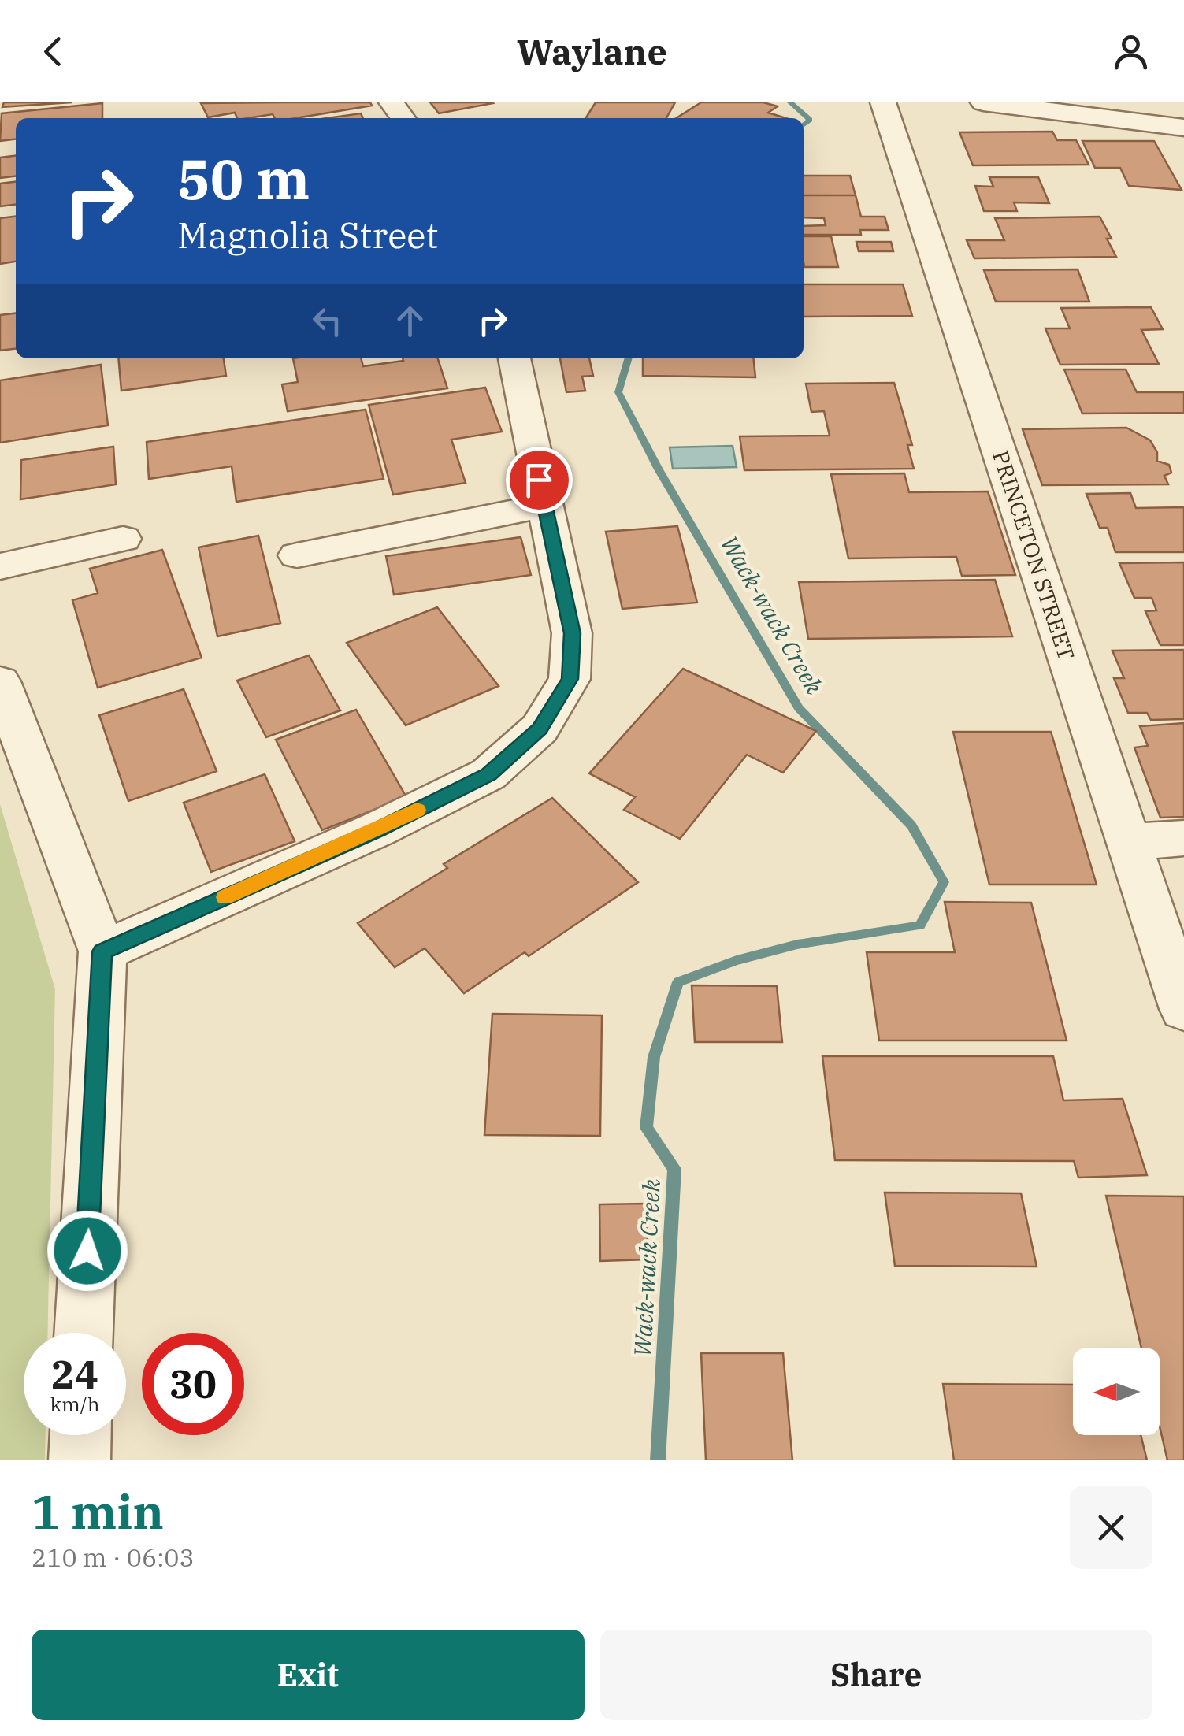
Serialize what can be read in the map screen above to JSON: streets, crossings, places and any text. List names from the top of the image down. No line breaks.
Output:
{"streets":{"street":["PRINCETON STREET"]},"water":["Wack-wack Creek"],"north":"left","page":{"header":"Waylane","turn":["50 m","Magnolia Street"],"speed":"24 km/h","limit":"30","heading":["1 min","210 m · 06:03"],"buttons":["Exit","Share"]}}
